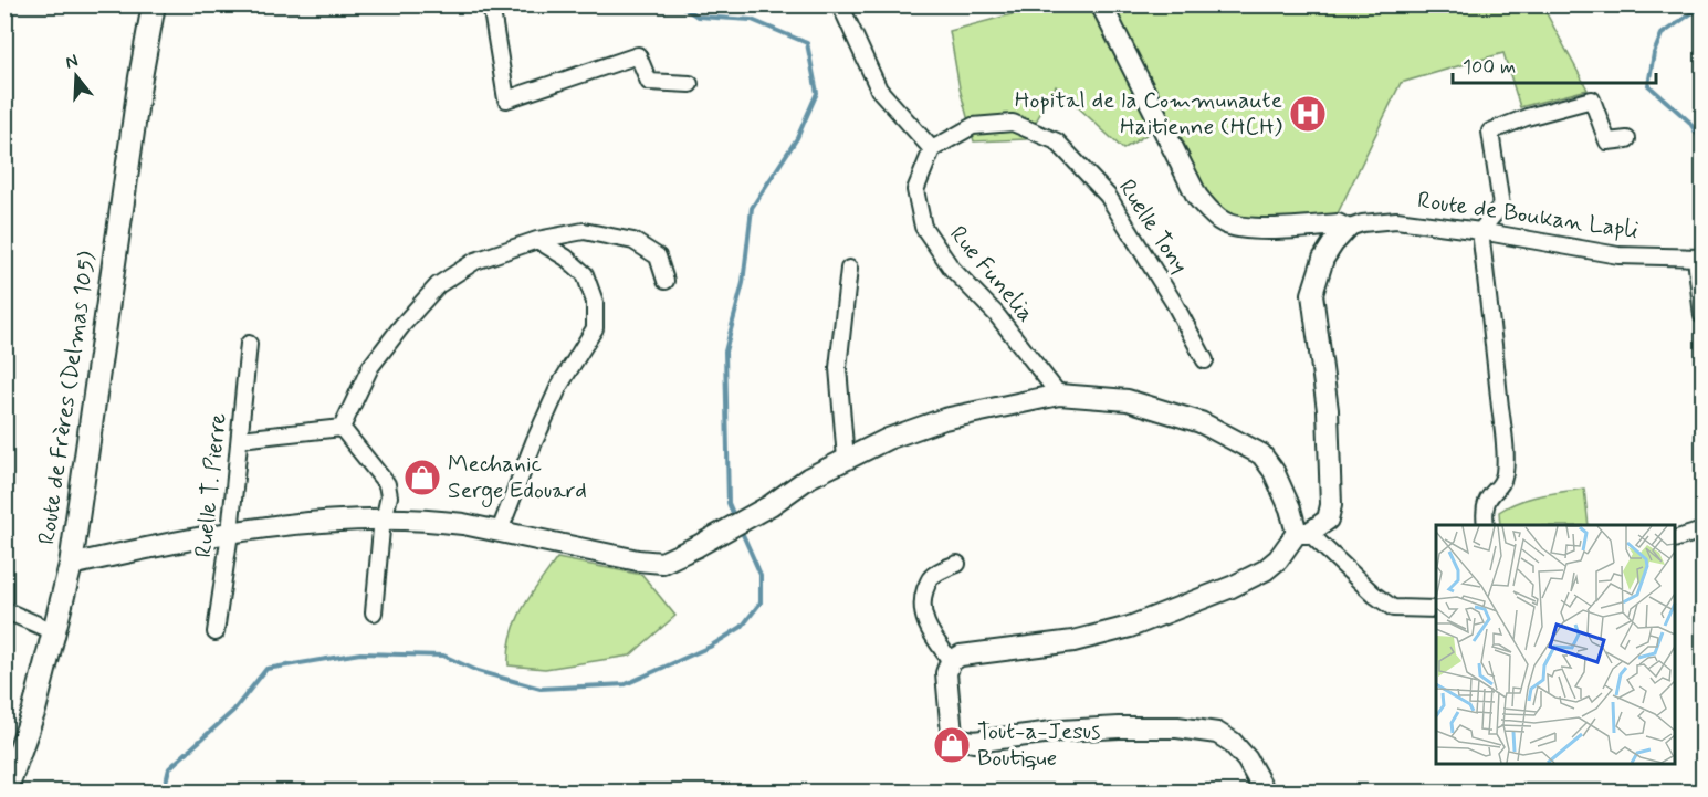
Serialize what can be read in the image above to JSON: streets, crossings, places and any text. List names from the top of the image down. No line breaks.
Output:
{"streets":{"main road":["Route de Frères (Delmas 105)"],"street":["Route de Boukan Lapli","Ruelle Tony","Rue Funelia","Ruelle T. Pierre"]},"crossings":[["Ruelle Tony","Rue Funelia"]],"places":{"hospital":["Hopital de la Communaute Haitienne (HCH)"],"shop":["Mechanic Serge Edouard","Tout-a-Jesus Boutique"]},"scale_bar":"100 m","north":"top"}
